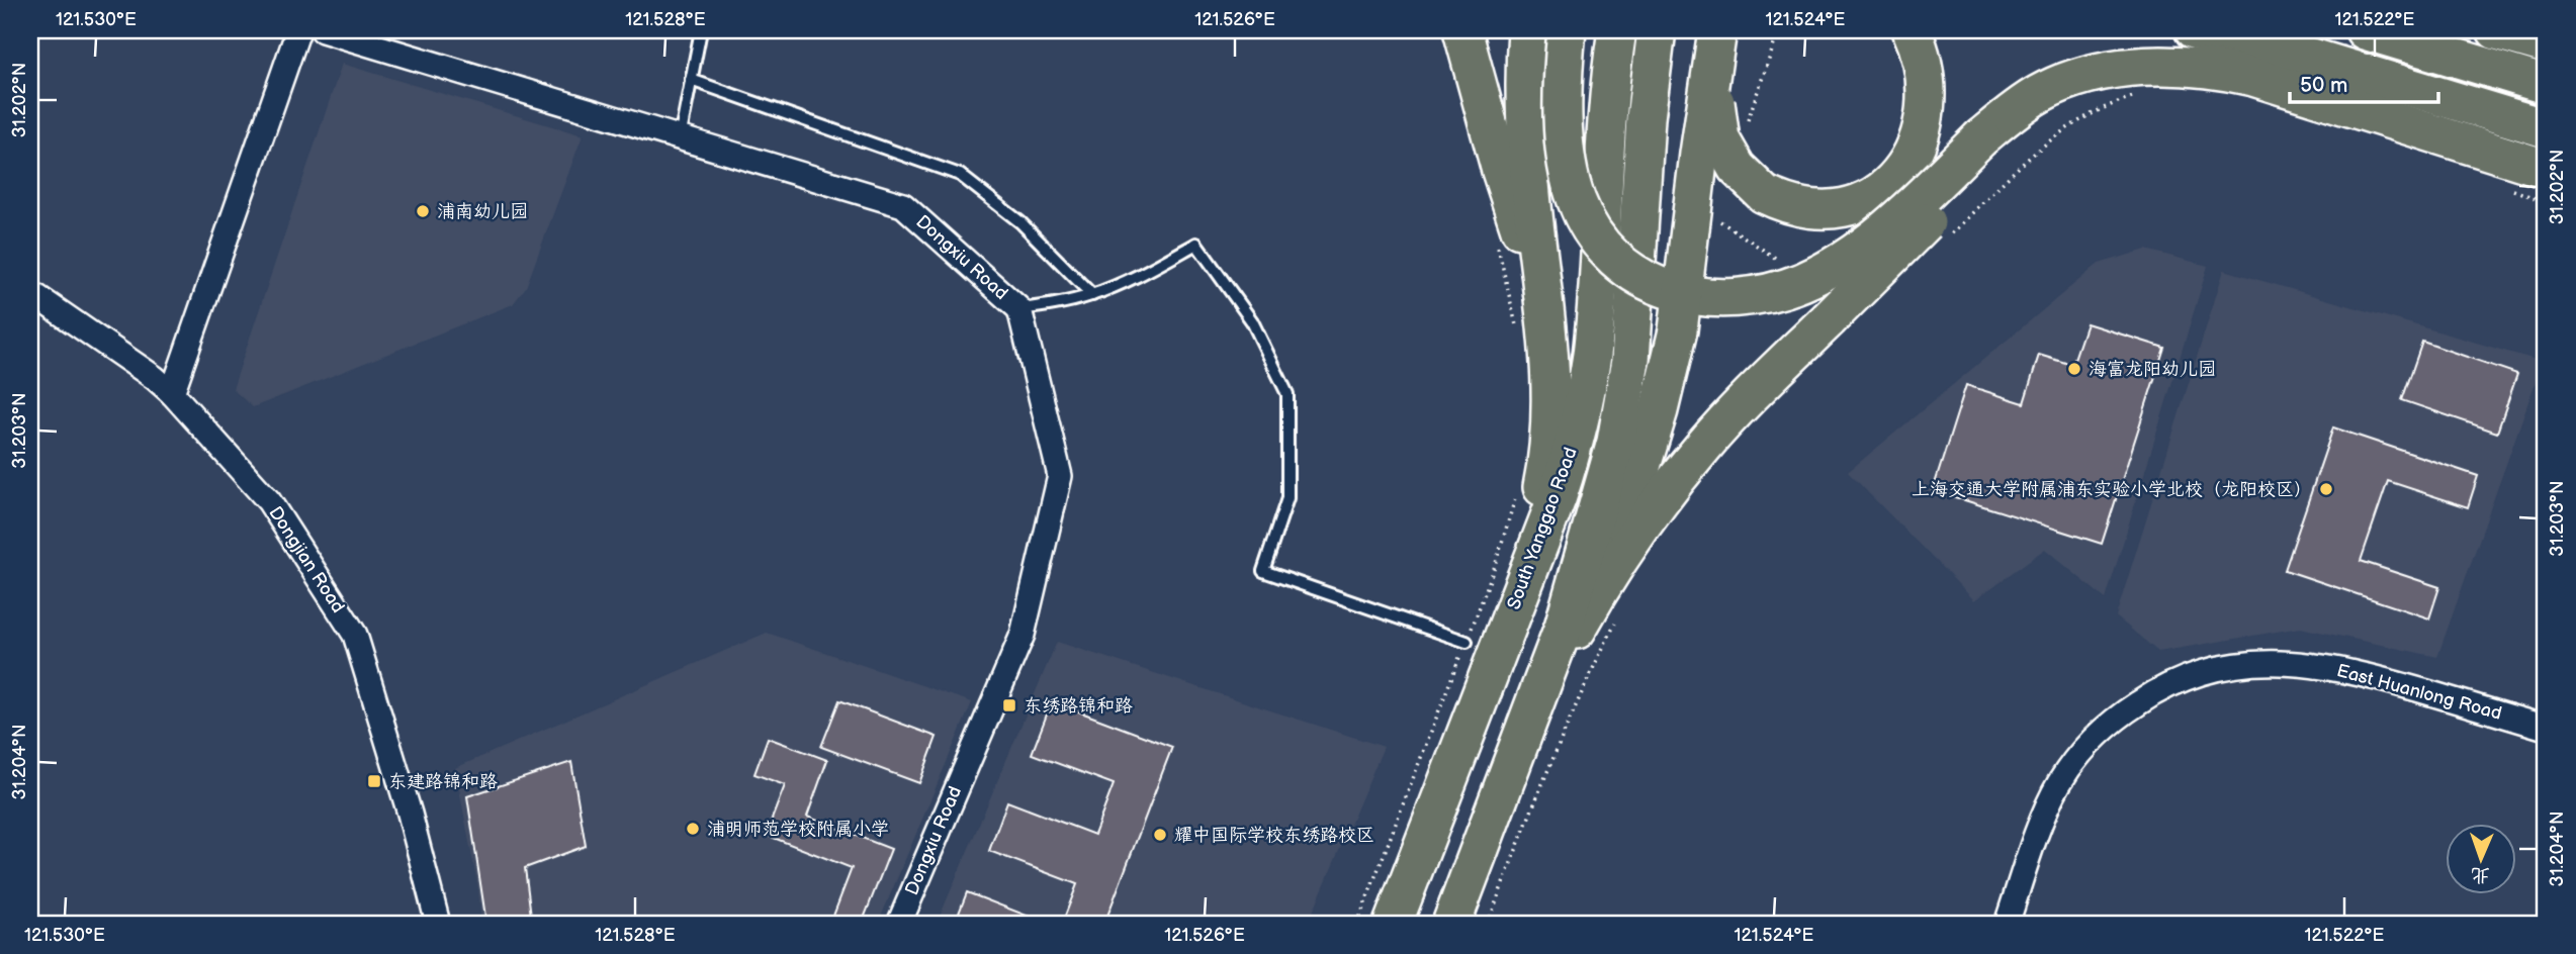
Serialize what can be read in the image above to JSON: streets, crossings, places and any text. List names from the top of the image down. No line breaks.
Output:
{"streets":{"highway":["South Yanggao Road"],"street":["Dongxiu Road","Dongjian Road","East Huanlong Road"]},"places":{"other":["浦南幼儿园","海富龙阳幼儿园","上海交通大学附属浦东实验小学北校（龙阳校区）","浦明师范学校附属小学","耀中国际学校东绣路校区"],"transit":["东绣路锦和路","东建路锦和路"]},"scale_bar":"50 m","north":"bottom","coordinates":["121.530°E","121.528°E","121.526°E","121.524°E","121.522°E","31.202°N","31.203°N","31.204°N"]}
